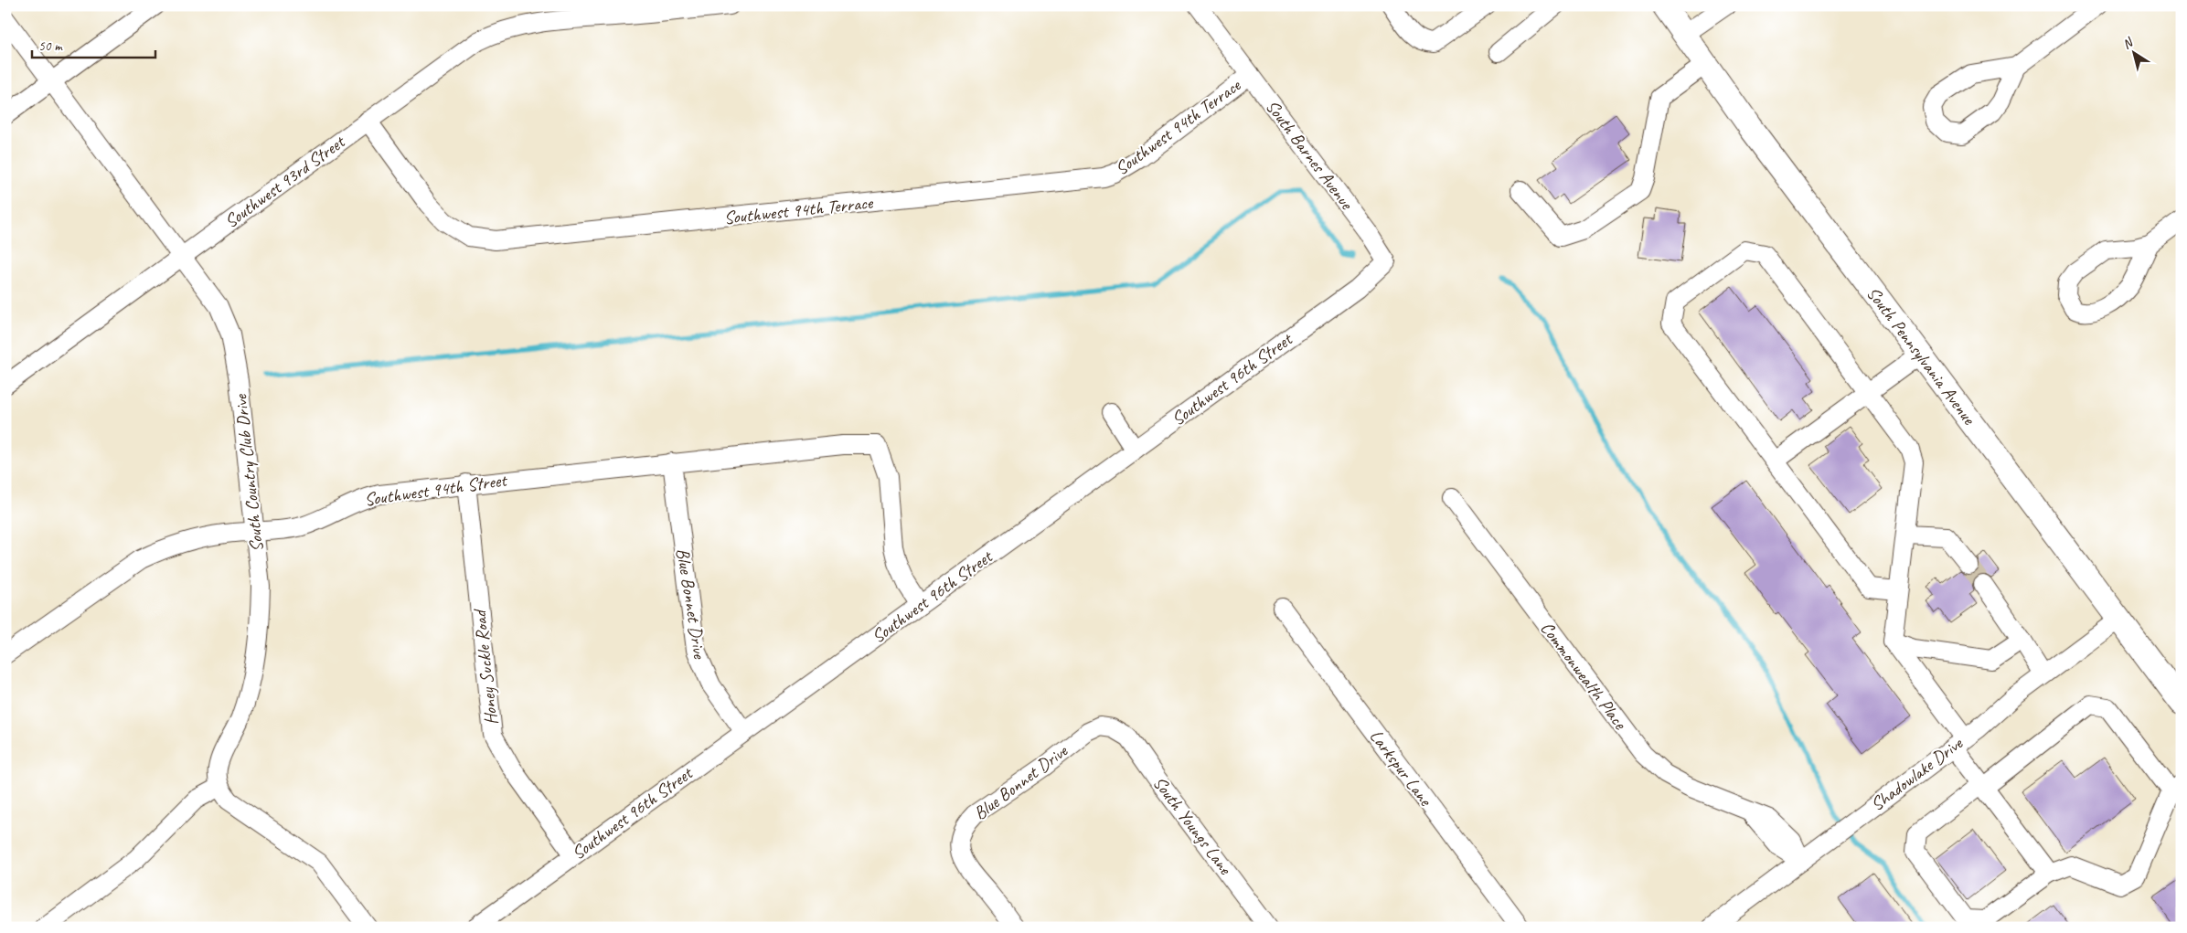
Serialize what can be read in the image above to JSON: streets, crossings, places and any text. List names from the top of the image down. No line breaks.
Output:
{"streets":{"main road":["South Pennsylvania Avenue"],"street":["Southwest 94th Terrace","South Barnes Avenue","Southwest 93rd Street","Southwest 96th Street","South Country Club Drive","Southwest 94th Street","Blue Bonnet Drive","Honey Suckle Road","Commonwealth Place","Larkspur Lane","Shadowlake Drive","South Youngs Lane"]},"crossings":[["Southwest 94th Terrace","South Barnes Avenue"],["Southwest 94th Terrace","Southwest 93rd Street"],["South Barnes Avenue","Southwest 96th Street"],["Southwest 93rd Street","South Country Club Drive"],["South Pennsylvania Avenue","Shadowlake Drive"],["Southwest 96th Street","Southwest 94th Street"],["Southwest 96th Street","Blue Bonnet Drive"],["Southwest 96th Street","Honey Suckle Road"],["South Country Club Drive","Southwest 94th Street"],["Southwest 94th Street","Blue Bonnet Drive"],["Southwest 94th Street","Honey Suckle Road"],["Blue Bonnet Drive","South Youngs Lane"],["Commonwealth Place","Shadowlake Drive"]],"scale_bar":"50 m","north":"top left"}
